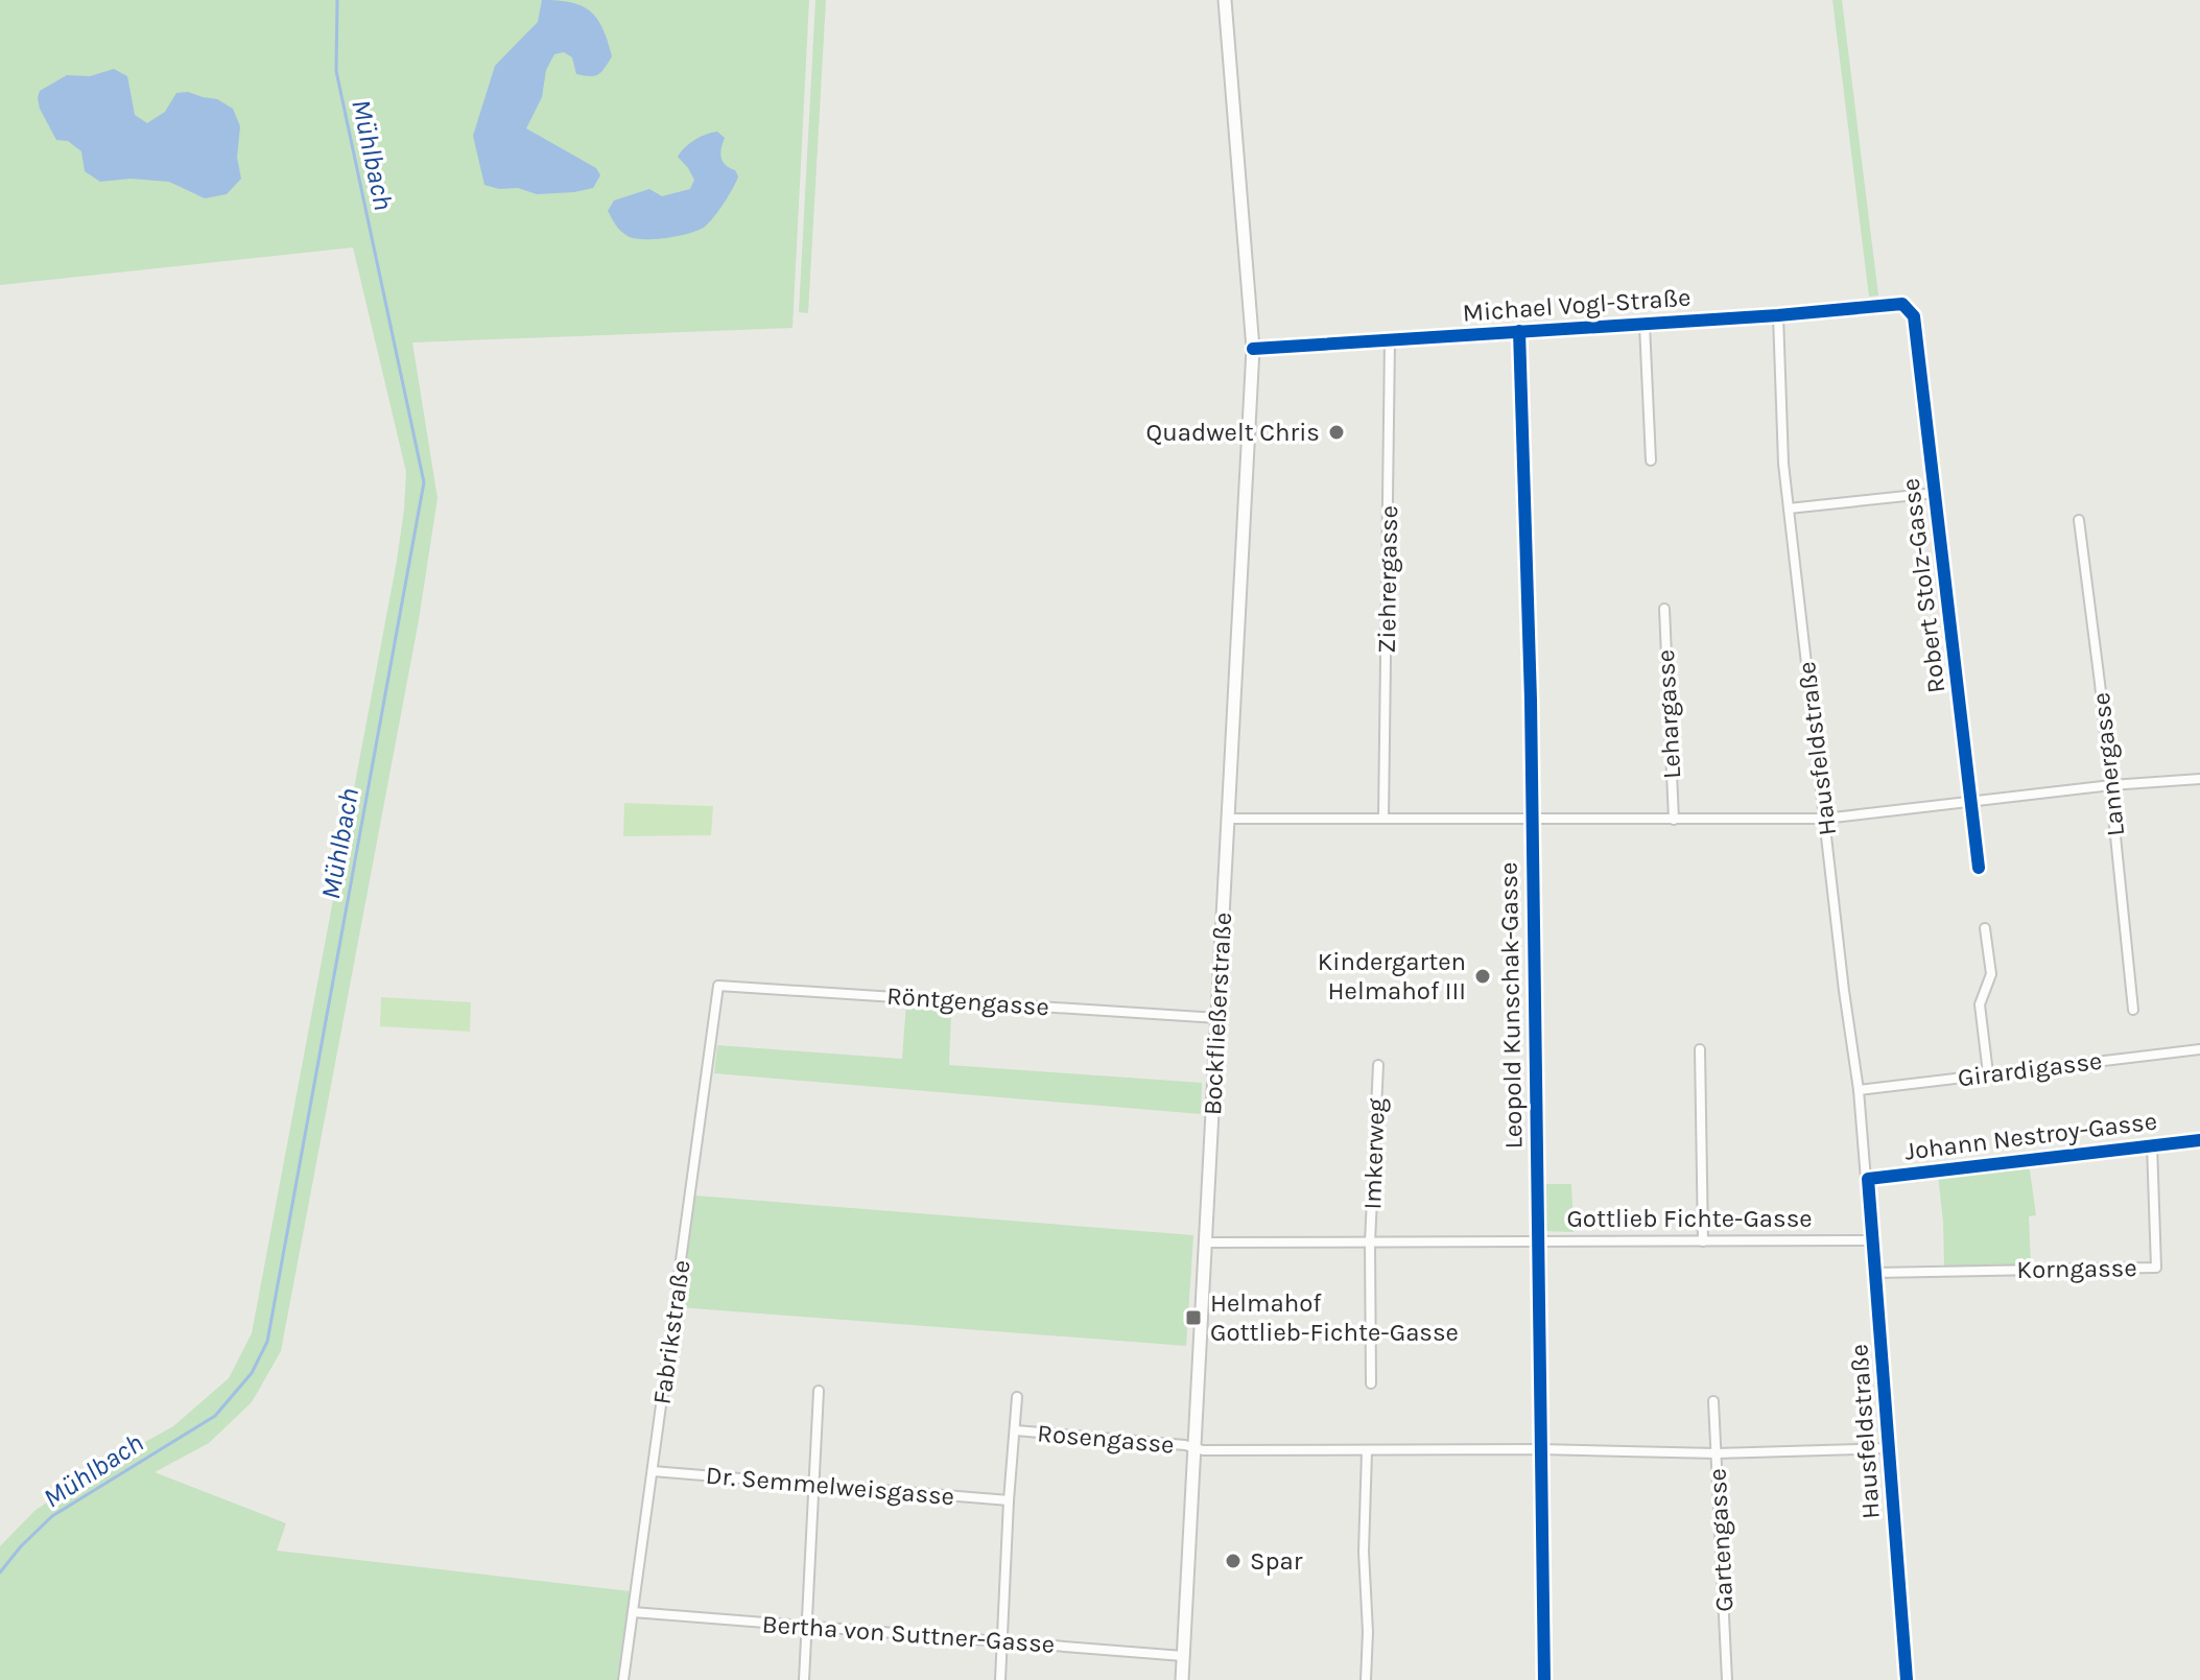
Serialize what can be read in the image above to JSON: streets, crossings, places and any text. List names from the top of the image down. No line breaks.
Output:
{"streets":{"main road":["Bockfließerstraße"],"street":["Michael Vogl-Straße","Ziehrergasse","Robert Stolz-Gasse","Lehargasse","Hausfeldstraße","Lannergasse","Röntgengasse","Leopold Kunschak-Gasse","Girardigasse","Johann Nestroy-Gasse","Imkerweg","Gottlieb Fichte-Gasse","Korngasse","Fabrikstraße","Rosengasse","Dr. Semmelweisgasse","Gartengasse","Bertha von Suttner-Gasse"]},"crossings":[["Michael Vogl-Straße","Ziehrergasse"],["Michael Vogl-Straße","Robert Stolz-Gasse"],["Michael Vogl-Straße","Hausfeldstraße"],["Michael Vogl-Straße","Leopold Kunschak-Gasse"],["Michael Vogl-Straße","Bockfließerstraße"],["Hausfeldstraße","Girardigasse"],["Hausfeldstraße","Johann Nestroy-Gasse"],["Hausfeldstraße","Gottlieb Fichte-Gasse"],["Hausfeldstraße","Korngasse"],["Hausfeldstraße","Rosengasse"],["Röntgengasse","Bockfließerstraße"],["Röntgengasse","Fabrikstraße"],["Leopold Kunschak-Gasse","Gottlieb Fichte-Gasse"],["Leopold Kunschak-Gasse","Rosengasse"],["Bockfließerstraße","Gottlieb Fichte-Gasse"],["Bockfließerstraße","Rosengasse"],["Bockfließerstraße","Bertha von Suttner-Gasse"],["Johann Nestroy-Gasse","Korngasse"],["Imkerweg","Gottlieb Fichte-Gasse"],["Fabrikstraße","Dr. Semmelweisgasse"],["Fabrikstraße","Bertha von Suttner-Gasse"],["Rosengasse","Gartengasse"]],"water":["Mühlbach"],"places":{"other":["Quadwelt Chris","Kindergarten Helmahof III","Spar"],"transit":["Helmahof Gottlieb-Fichte-Gasse"]}}
